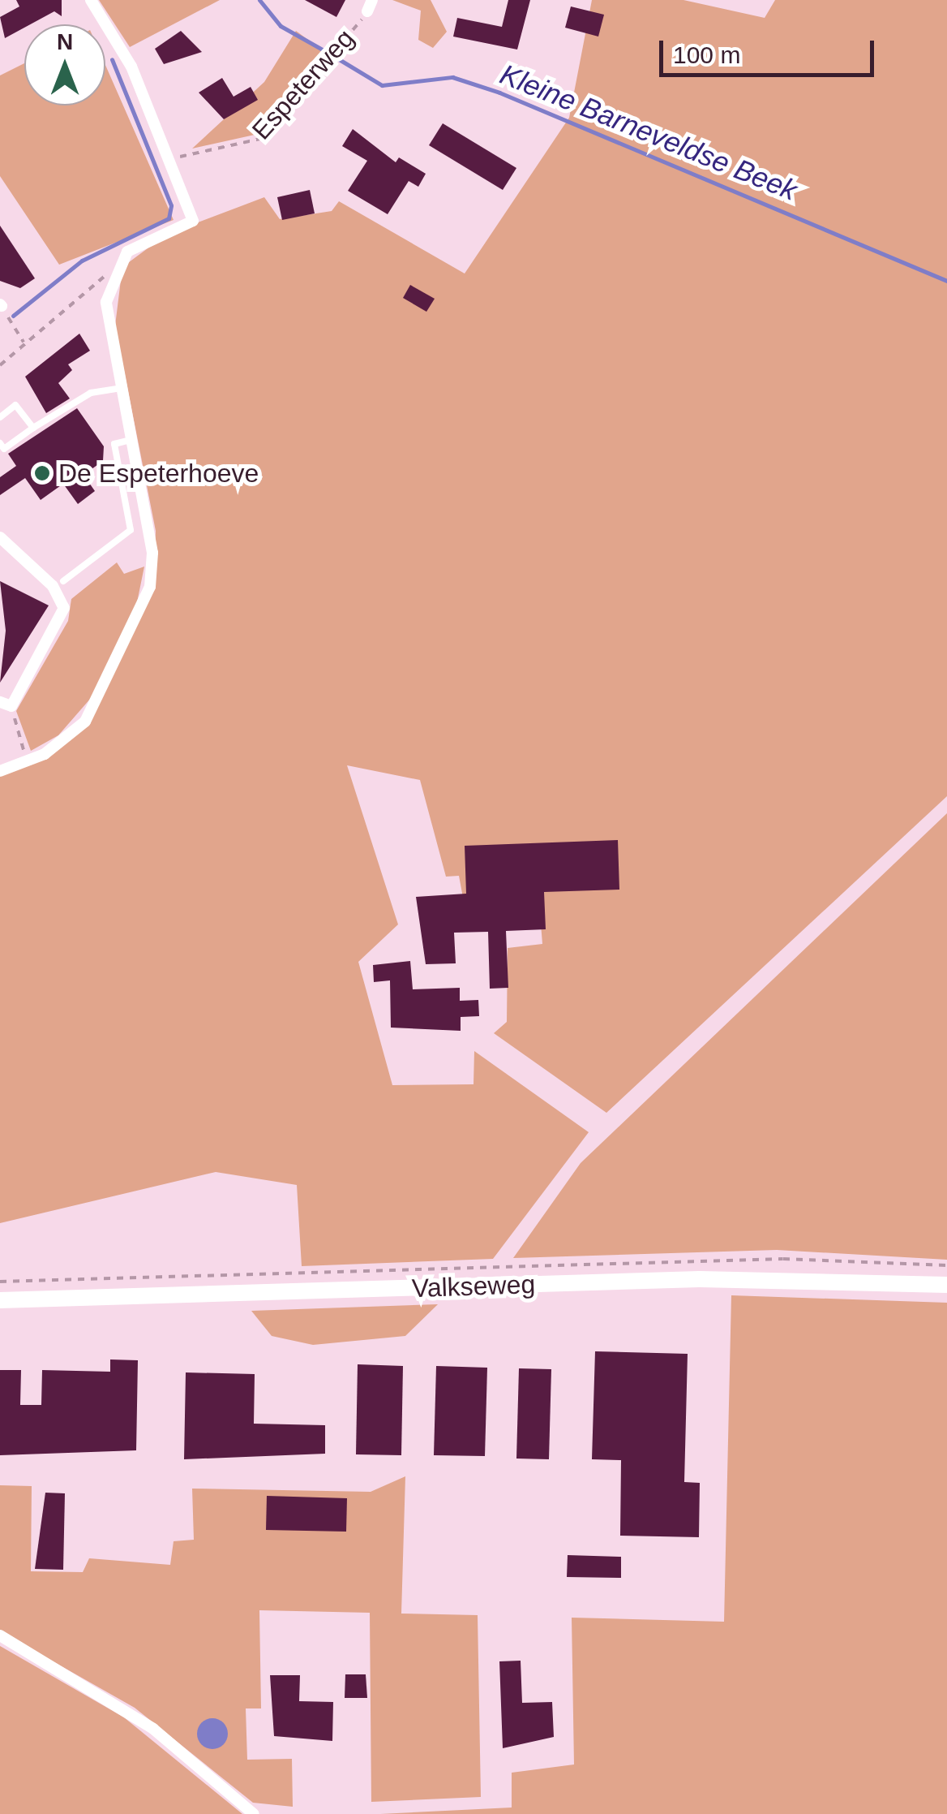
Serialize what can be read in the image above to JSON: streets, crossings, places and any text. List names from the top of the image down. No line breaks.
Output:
{"streets":{"main road":["Valkseweg"],"path":["Espeterweg"]},"water":["Kleine Barneveldse Beek"],"places":["De Espeterhoeve"],"scale_bar":"100 m","north":"top"}
